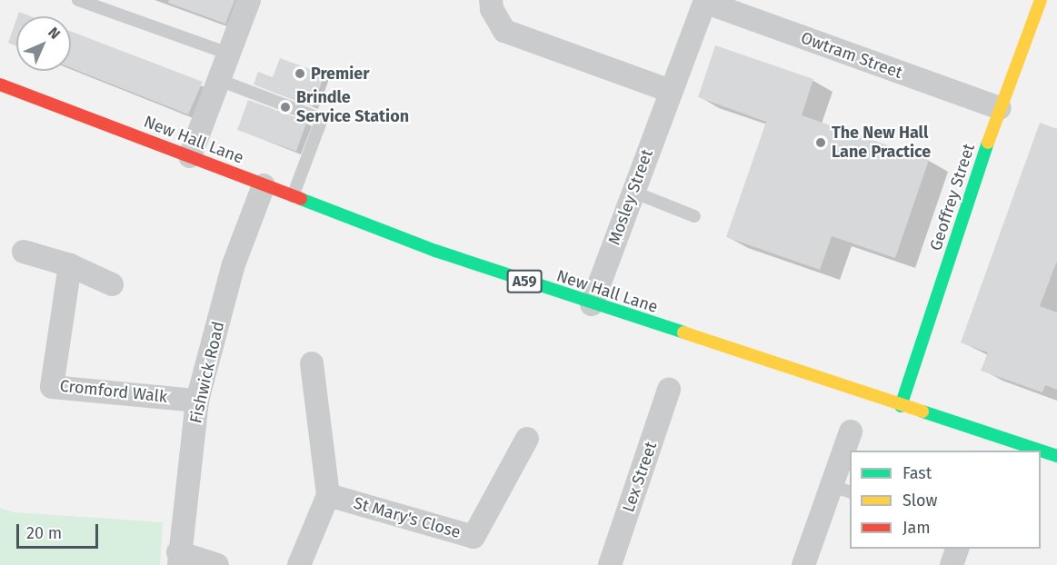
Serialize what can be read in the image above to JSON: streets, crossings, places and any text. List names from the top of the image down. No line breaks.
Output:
{"streets":{"main road":["New Hall Lane","Geoffrey Street","A59"],"street":["Owtram Street","Mosley Street","Fishwick Road","Cromford Walk","Lex Street","St Mary's Close"]},"crossings":[["Owtram Street","Mosley Street"],["Owtram Street","Geoffrey Street"],["New Hall Lane","Mosley Street"],["New Hall Lane","Geoffrey Street"],["New Hall Lane","Fishwick Road"],["Fishwick Road","Cromford Walk"]],"places":["Premier","Brindle Service Station","The New Hall Lane Practice"],"legend":["Fast","Slow","Jam"],"scale_bar":"20 m","north":"top right"}
